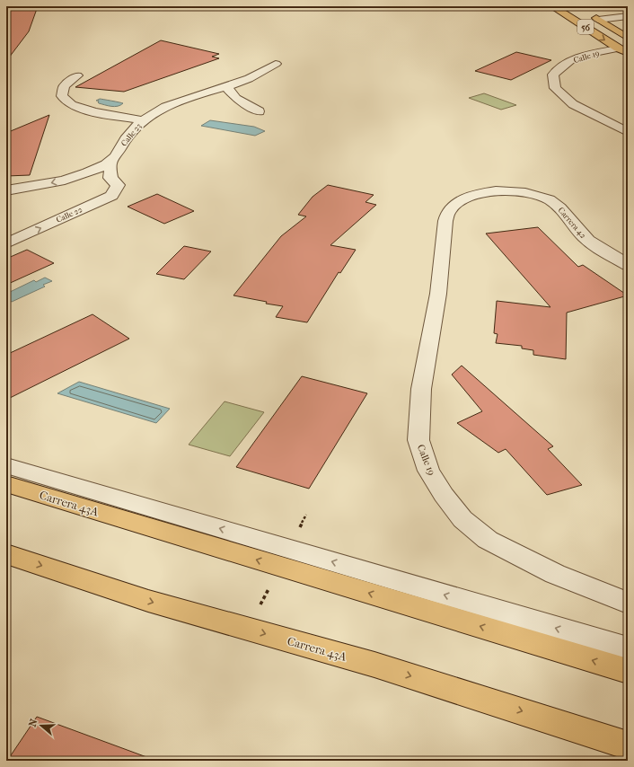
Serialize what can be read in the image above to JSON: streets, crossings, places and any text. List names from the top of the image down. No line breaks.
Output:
{"streets":{"main road":["56","Carrera 43A"],"street":["Calle 19","Calle 23","Calle 22","Carrera 42"]},"crossings":[["56","Calle 19"],["Calle 19","Carrera 42"],["Calle 23","Calle 22"]],"one_way":["Calle 22"],"north":"left"}
